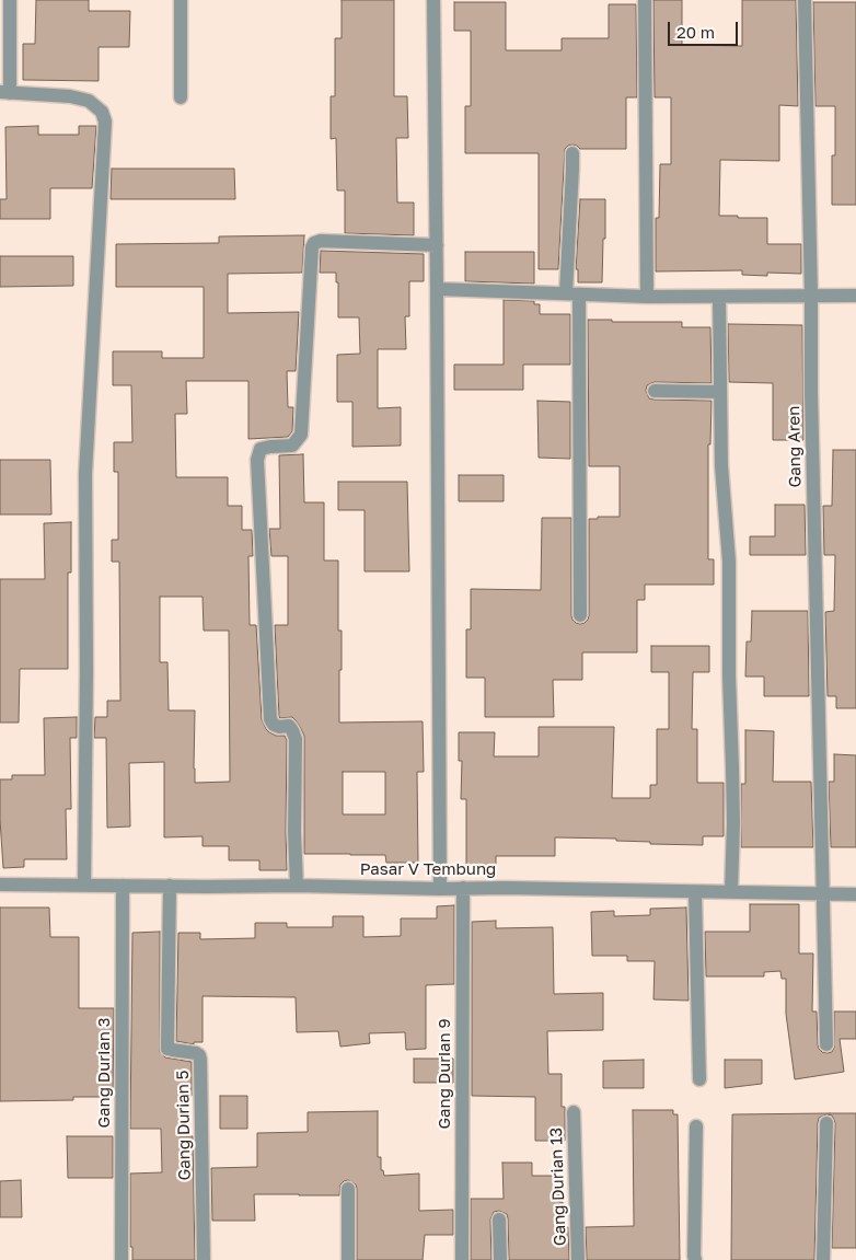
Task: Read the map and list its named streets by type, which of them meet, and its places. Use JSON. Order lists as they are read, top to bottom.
{
  "streets": {
    "street": [
      "Gang Aren",
      "Pasar V Tembung",
      "Gang Durian 3",
      "Gang Durian 9",
      "Gang Durian 5",
      "Gang Durian 13"
    ]
  },
  "crossings": [
    ["Gang Aren", "Pasar V Tembung"],
    ["Pasar V Tembung", "Gang Durian 3"],
    ["Pasar V Tembung", "Gang Durian 9"],
    ["Pasar V Tembung", "Gang Durian 5"]
  ],
  "scale_bar": "20 m"
}
